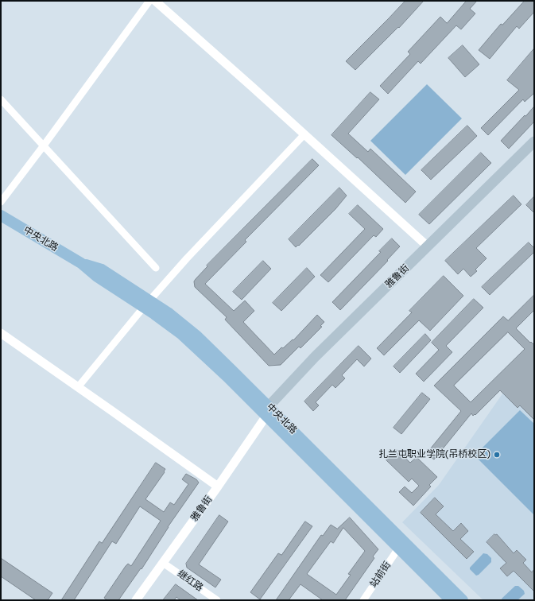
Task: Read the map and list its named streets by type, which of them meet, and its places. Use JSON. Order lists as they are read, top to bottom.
{
  "streets": {
    "main road": ["中央北路", "雅鲁街"],
    "street": ["站前街", "继红路"]
  },
  "crossings": [
    ["中央北路", "雅鲁街"],
    ["中央北路", "站前街"],
    ["雅鲁街", "继红路"]
  ],
  "places": ["扎兰屯职业学院(吊桥校区)"]
}
